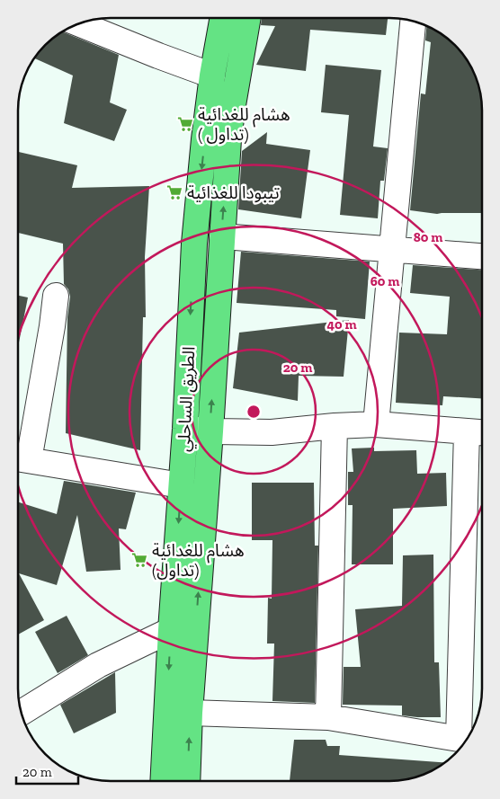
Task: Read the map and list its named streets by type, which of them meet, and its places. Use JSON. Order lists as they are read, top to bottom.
{
  "streets": {
    "highway": ["الطريق الساحلي"]
  },
  "places": {
    "supermarket": ["هشام للغدائية ( تداول)", "تيبودا للغذائية", "هشام للغدائية (تداول)"]
  },
  "scale_bar": "20 m",
  "rings": [
    "80 m",
    "60 m",
    "40 m",
    "20 m"
  ]
}
